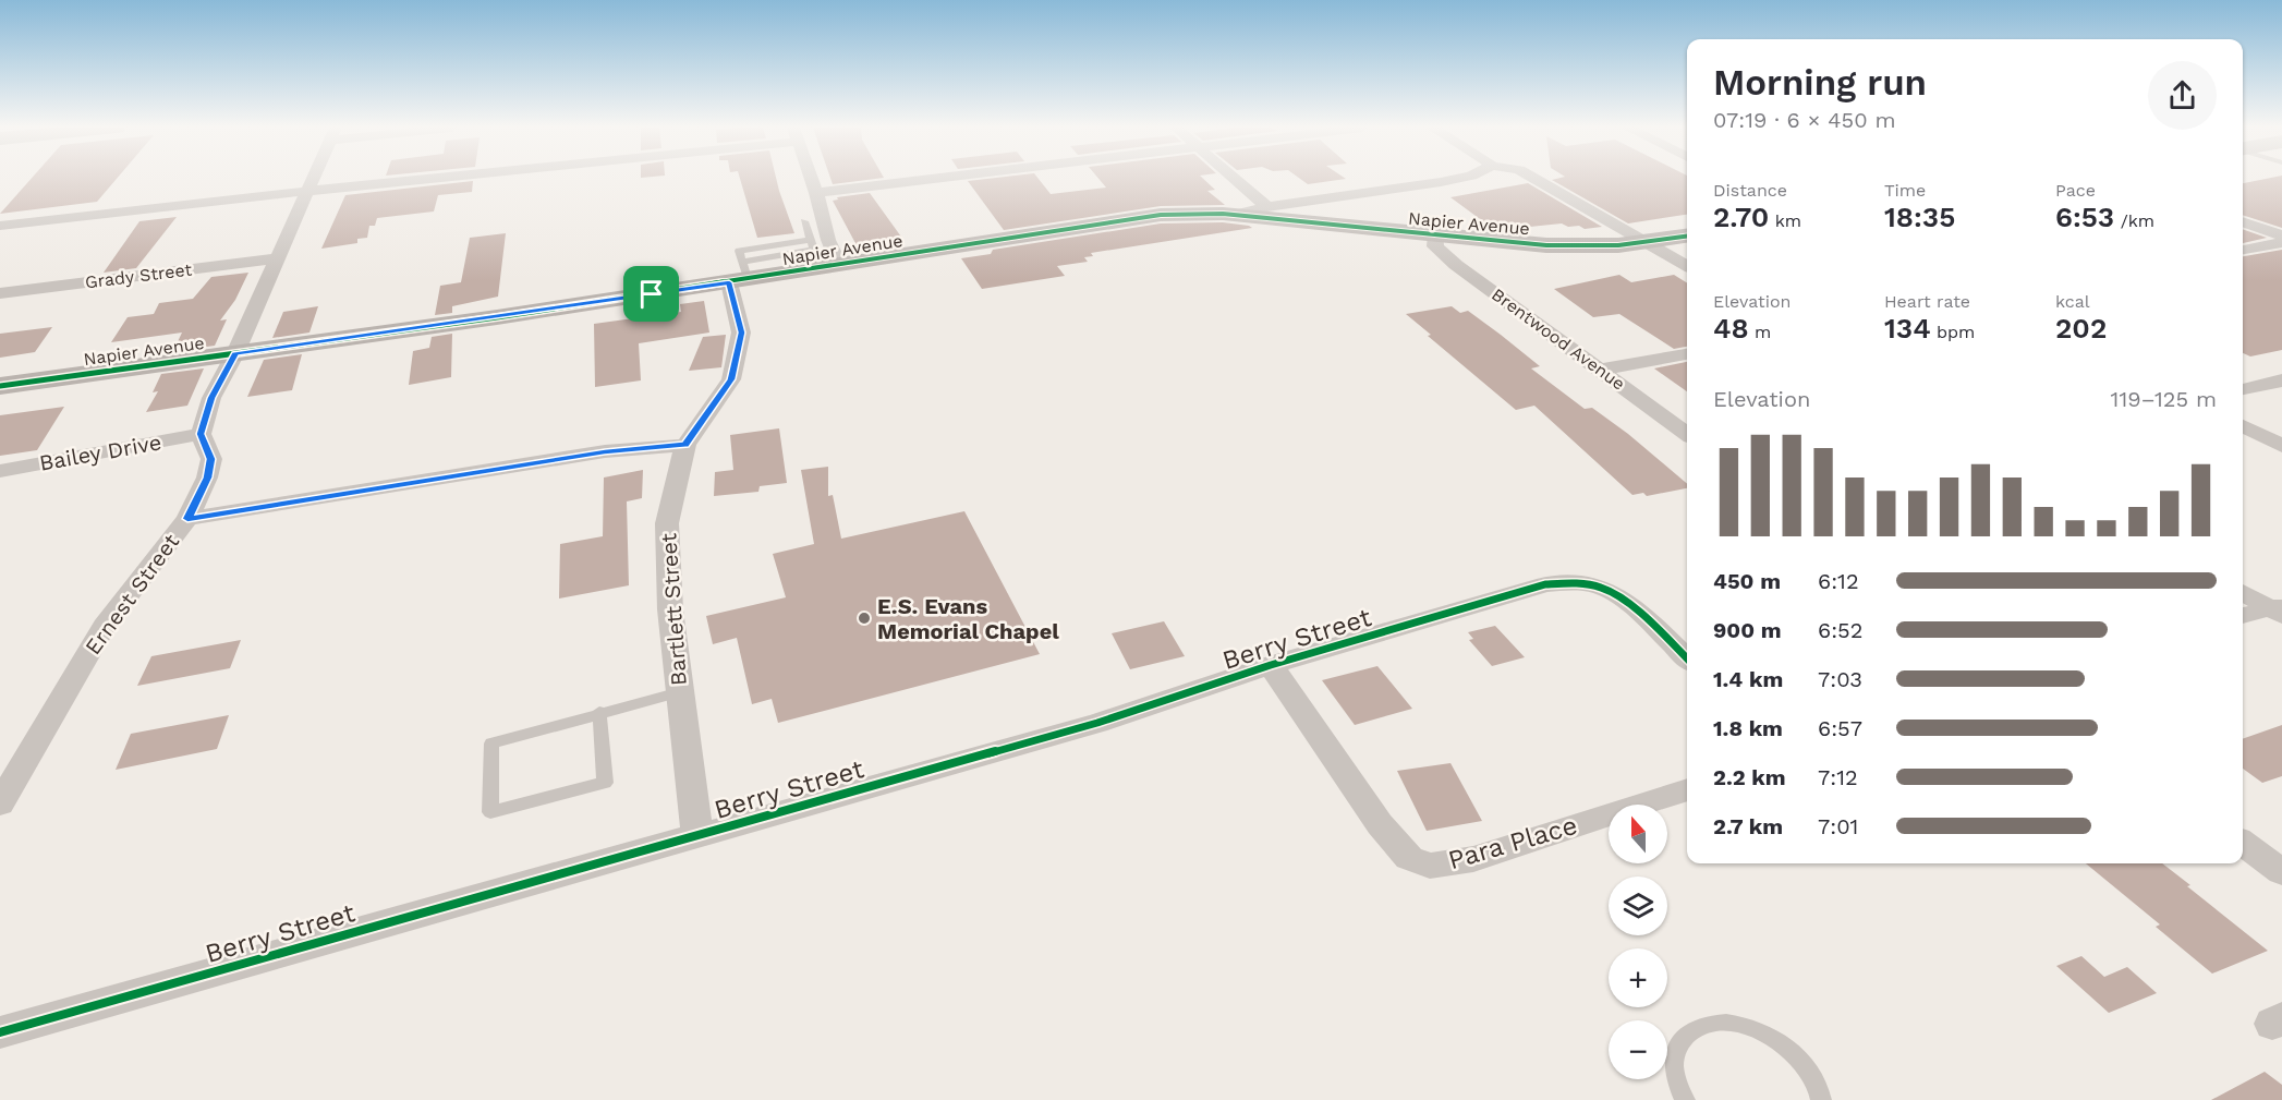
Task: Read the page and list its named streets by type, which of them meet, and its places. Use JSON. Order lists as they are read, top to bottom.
{
  "streets": {
    "street": [
      "Napier Avenue",
      "Grady Street",
      "Brentwood Avenue",
      "Bailey Drive",
      "Ernest Street",
      "Bartlett Street",
      "Berry Street",
      "Para Place"
    ]
  },
  "crossings": [
    ["Napier Avenue", "Brentwood Avenue"],
    ["Napier Avenue", "Bartlett Street"],
    ["Bailey Drive", "Ernest Street"],
    ["Bartlett Street", "Berry Street"],
    ["Berry Street", "Para Place"]
  ],
  "places": ["E.S. Evans Memorial Chapel"],
  "north": "top",
  "page": {
    "heading": ["Morning run", "07:19 · 6 × 450 m"],
    "stats": [
      ["Distance", "2.70 km"],
      ["Time", "18:35"],
      ["Pace", "6:53 /km"],
      ["Elevation", "48 m"],
      ["Heart rate", "134 bpm"],
      ["kcal", "202"]
    ],
    "chart": ["Elevation", "119–125 m"],
    "list": [
      {
        "name": "450 m",
        "note": "6:12"
      },
      {
        "name": "900 m",
        "note": "6:52"
      },
      {
        "name": "1.4 km",
        "note": "7:03"
      },
      {
        "name": "1.8 km",
        "note": "6:57"
      },
      {
        "name": "2.2 km",
        "note": "7:12"
      },
      {
        "name": "2.7 km",
        "note": "7:01"
      }
    ],
    "map_buttons": ["+", "−"]
  }
}
